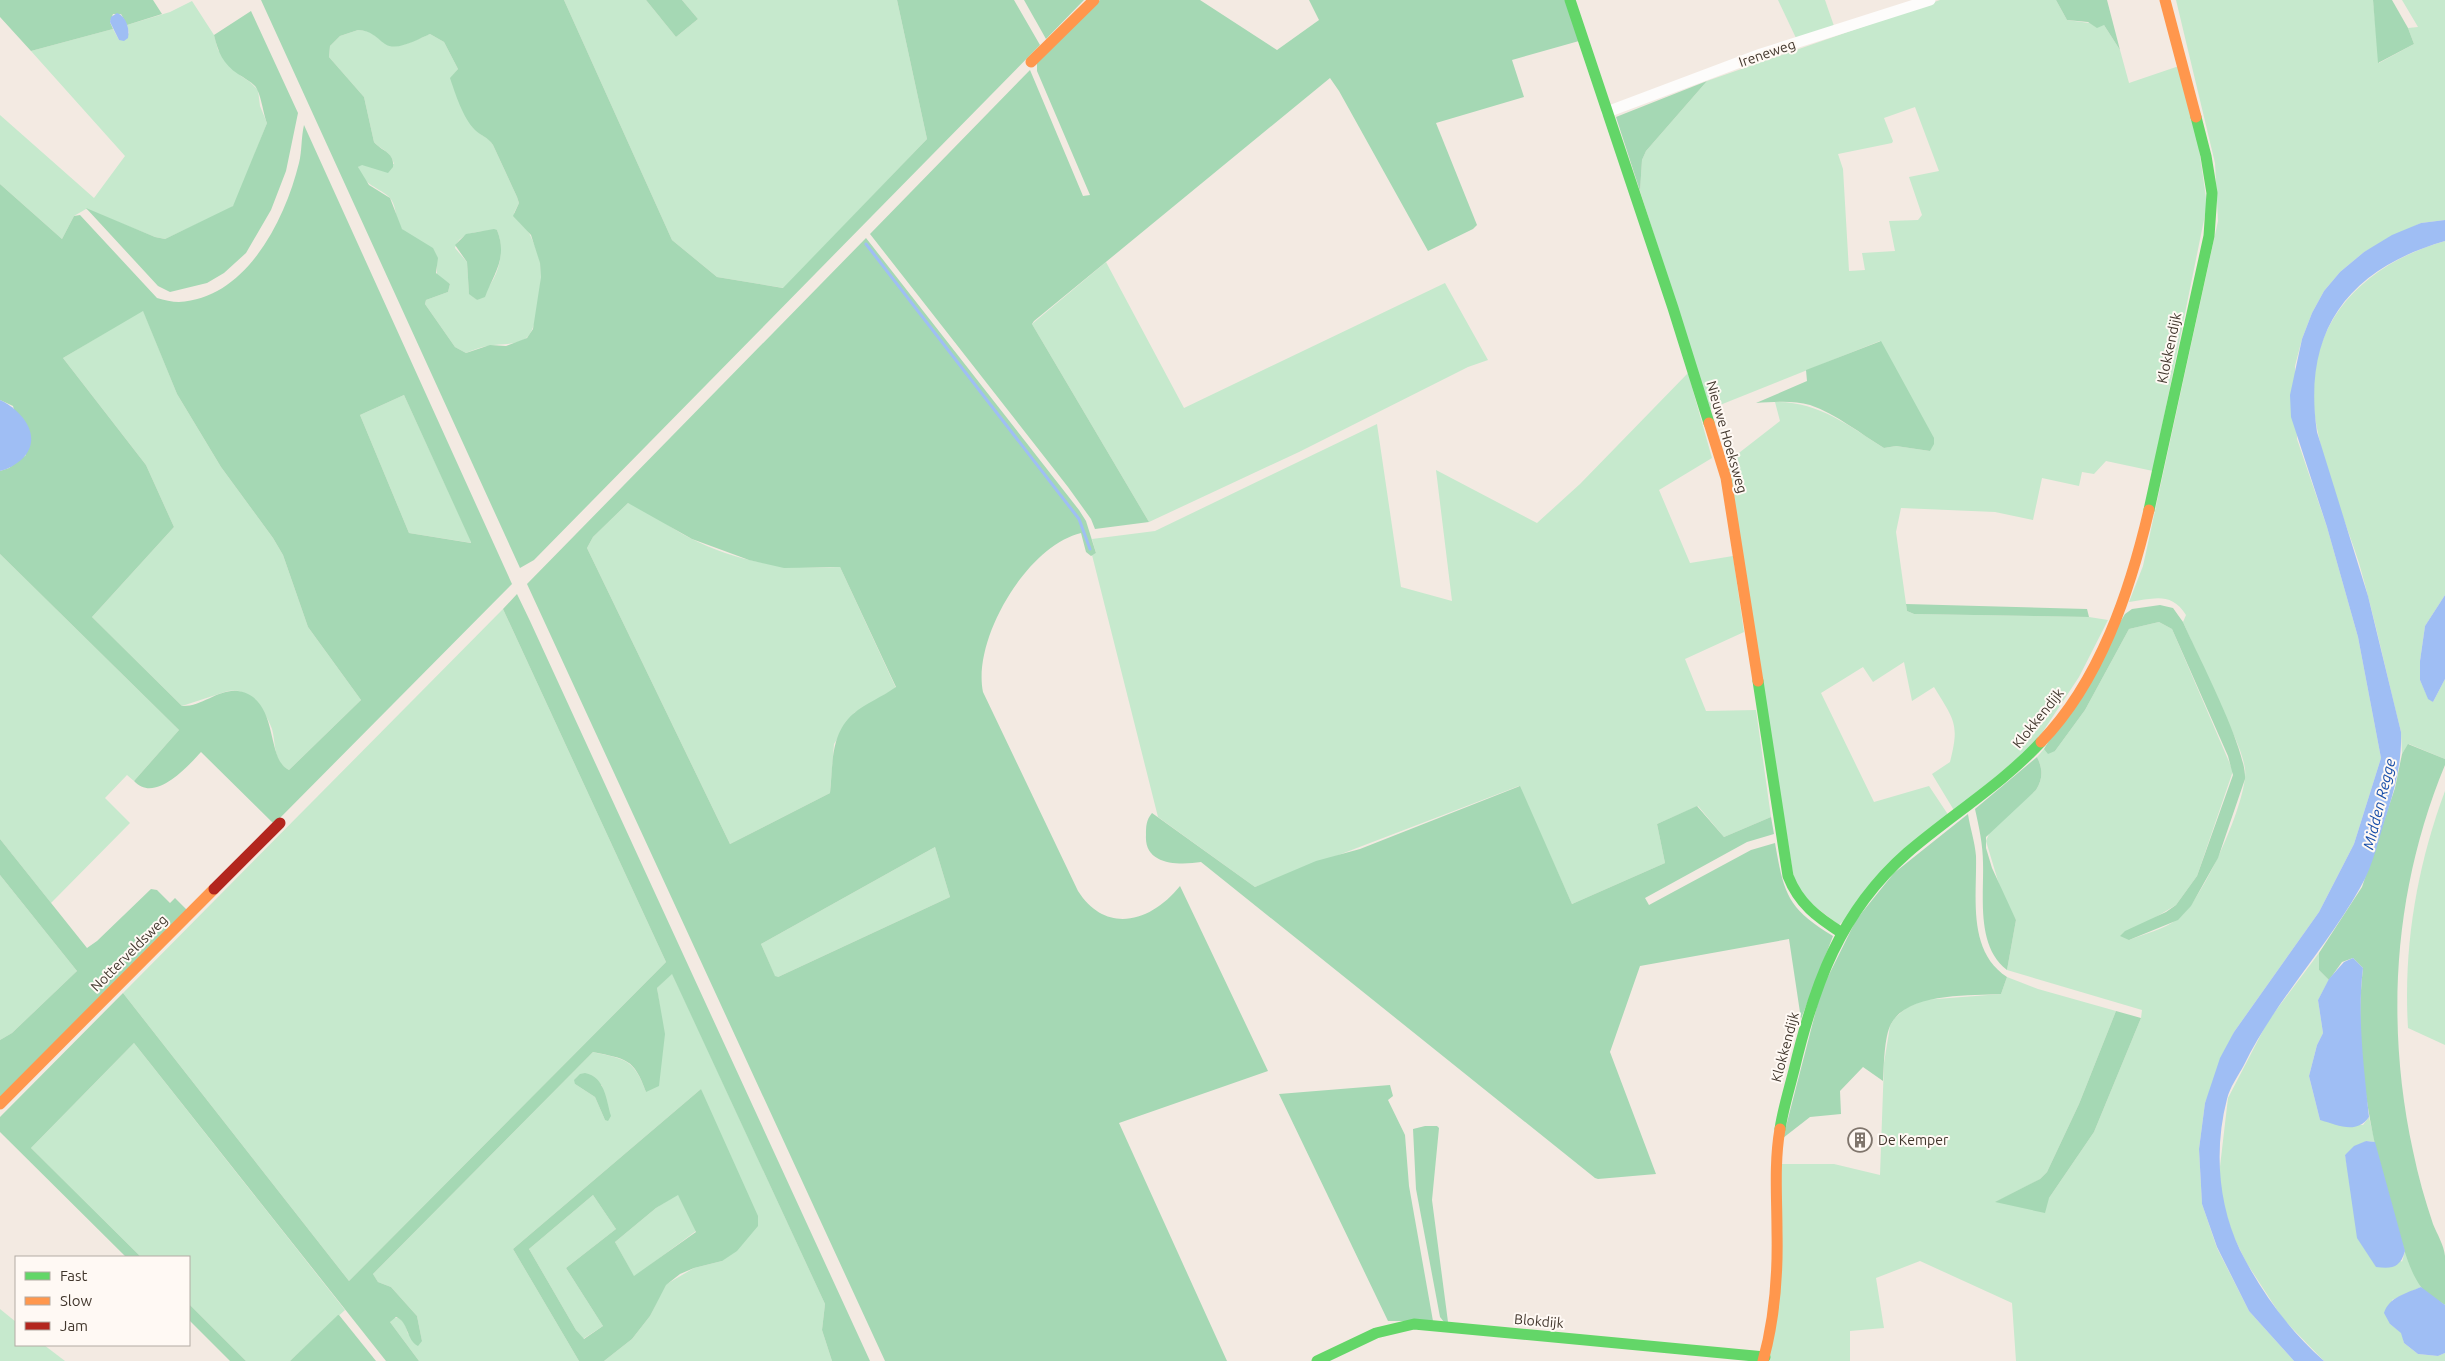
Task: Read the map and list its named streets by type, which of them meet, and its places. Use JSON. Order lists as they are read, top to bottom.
{
  "streets": {
    "street": [
      "Ireneweg",
      "Klokkendijk",
      "Nieuwe Hoeksweg",
      "Notterveldsweg",
      "Blokdijk"
    ]
  },
  "crossings": [
    ["Ireneweg", "Nieuwe Hoeksweg"],
    ["Klokkendijk", "Nieuwe Hoeksweg"],
    ["Klokkendijk", "Blokdijk"]
  ],
  "water": ["Midden Regge"],
  "places": {
    "building": ["De Kemper"]
  },
  "legend": ["Fast", "Slow", "Jam"]
}
